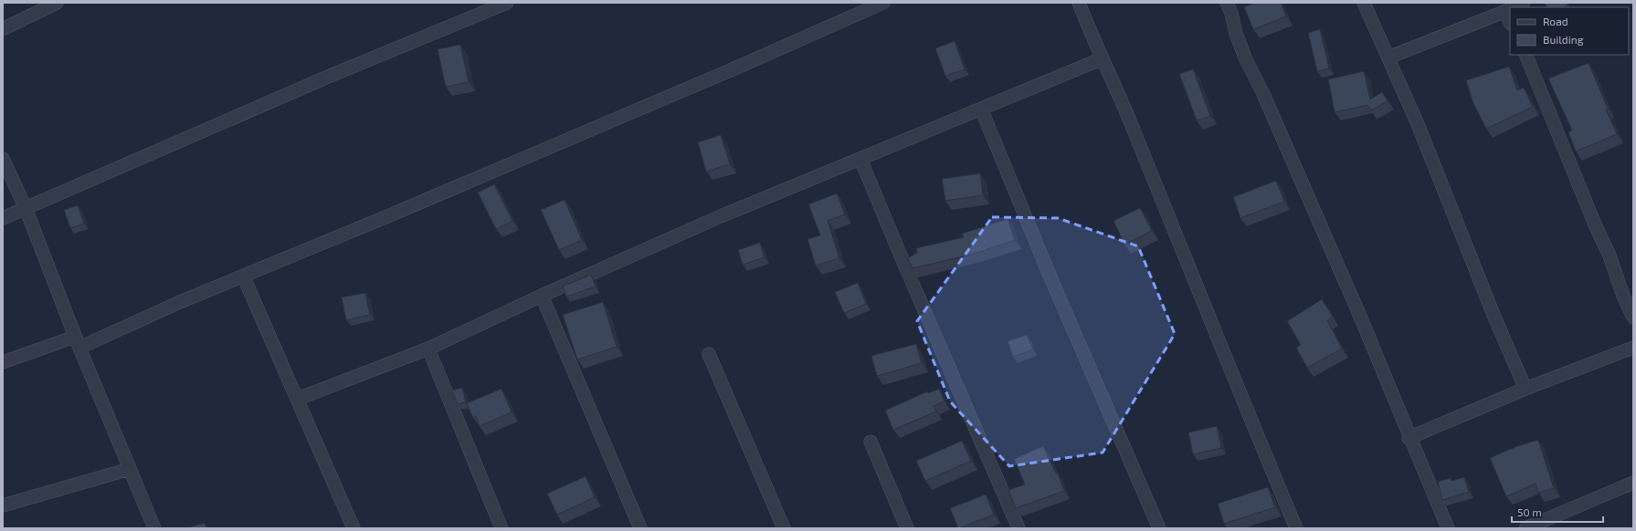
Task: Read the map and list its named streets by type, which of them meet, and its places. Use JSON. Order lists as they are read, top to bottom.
{
  "legend": ["Road", "Building"],
  "scale_bar": "50 m"
}
